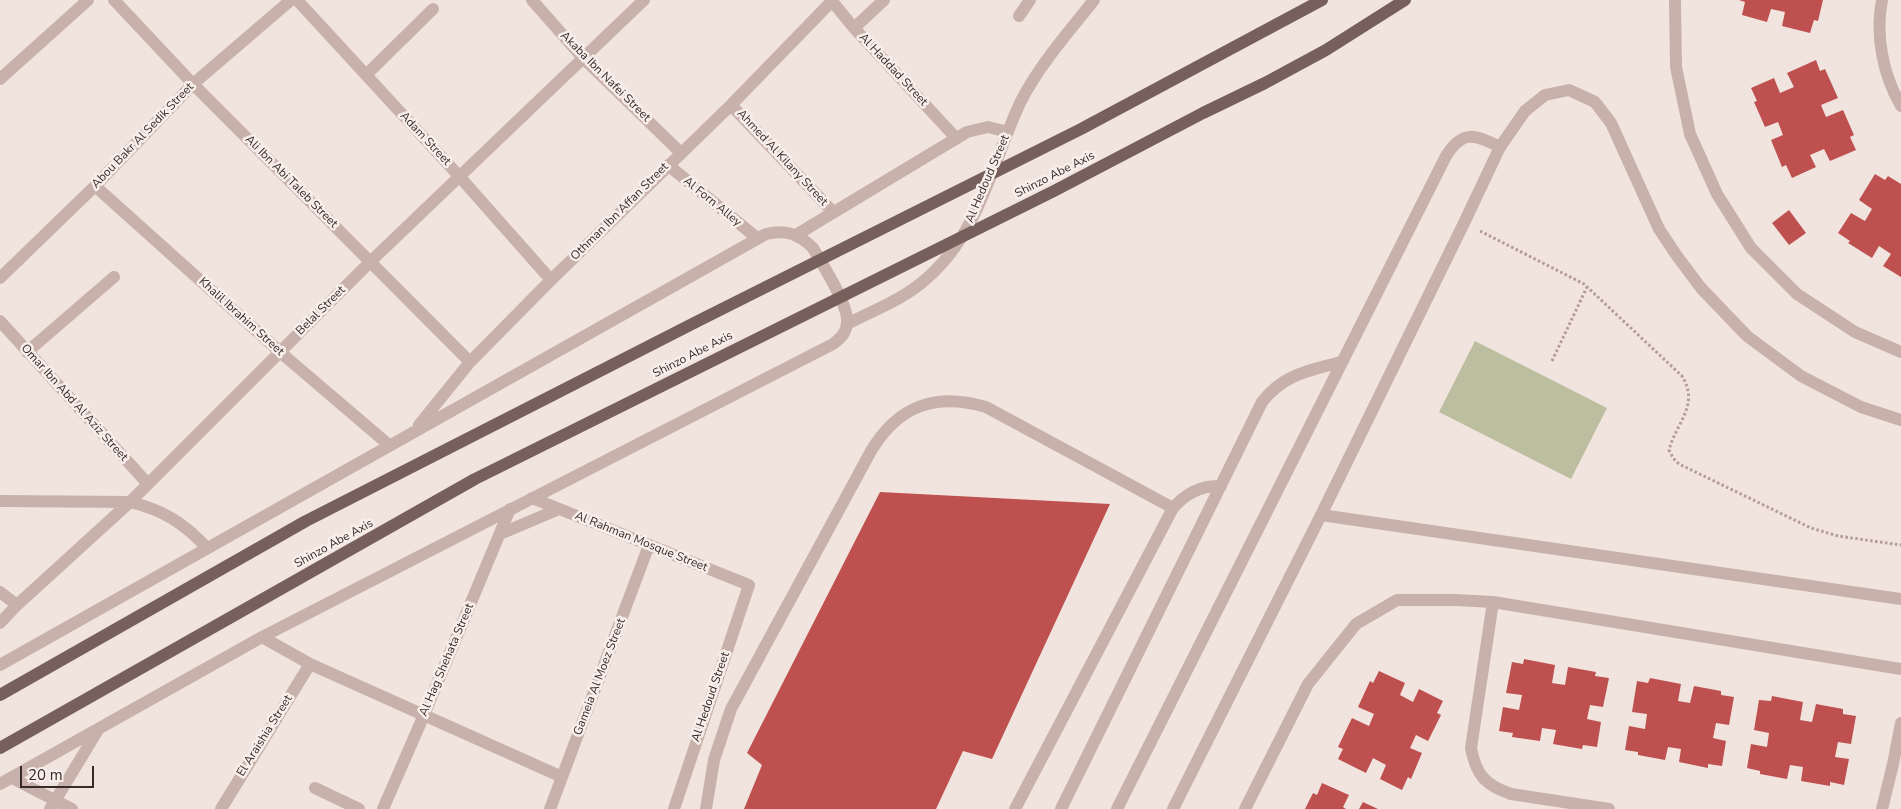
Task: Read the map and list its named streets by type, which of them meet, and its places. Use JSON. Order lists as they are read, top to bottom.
{
  "streets": {
    "main road": ["Shinzo Abe Axis"],
    "street": [
      "Al Haddad Street",
      "Akaba Ibn Nafei Street",
      "Abou Bakr Al Sedik Street",
      "Adam Street",
      "Ahmed Al Kilany Street",
      "Al Hedoud Street",
      "Ali Ibn Abi Taleb Street",
      "Al Forn Alley",
      "Othman Ibn Affan Street",
      "Belal Street",
      "Khalil Ibrahim Street",
      "Omar Ibn Abd Al Aziz Street",
      "Al Rahman Mosque Street",
      "Al Hag Shehata Street",
      "Gameia Al Moez Street",
      "El Araishia Street"
    ]
  },
  "crossings": [
    ["Al Haddad Street", "Othman Ibn Affan Street"],
    ["Akaba Ibn Nafei Street", "Othman Ibn Affan Street"],
    ["Akaba Ibn Nafei Street", "Belal Street"],
    ["Abou Bakr Al Sedik Street", "Ali Ibn Abi Taleb Street"],
    ["Abou Bakr Al Sedik Street", "Khalil Ibrahim Street"],
    ["Adam Street", "Othman Ibn Affan Street"],
    ["Adam Street", "Belal Street"],
    ["Ahmed Al Kilany Street", "Othman Ibn Affan Street"],
    ["Al Hedoud Street", "Al Rahman Mosque Street"],
    ["Ali Ibn Abi Taleb Street", "Othman Ibn Affan Street"],
    ["Ali Ibn Abi Taleb Street", "Belal Street"],
    ["Al Forn Alley", "Othman Ibn Affan Street"],
    ["Belal Street", "Khalil Ibrahim Street"],
    ["Belal Street", "Omar Ibn Abd Al Aziz Street"],
    ["Al Rahman Mosque Street", "Gameia Al Moez Street"]
  ],
  "scale_bar": "20 m"
}
